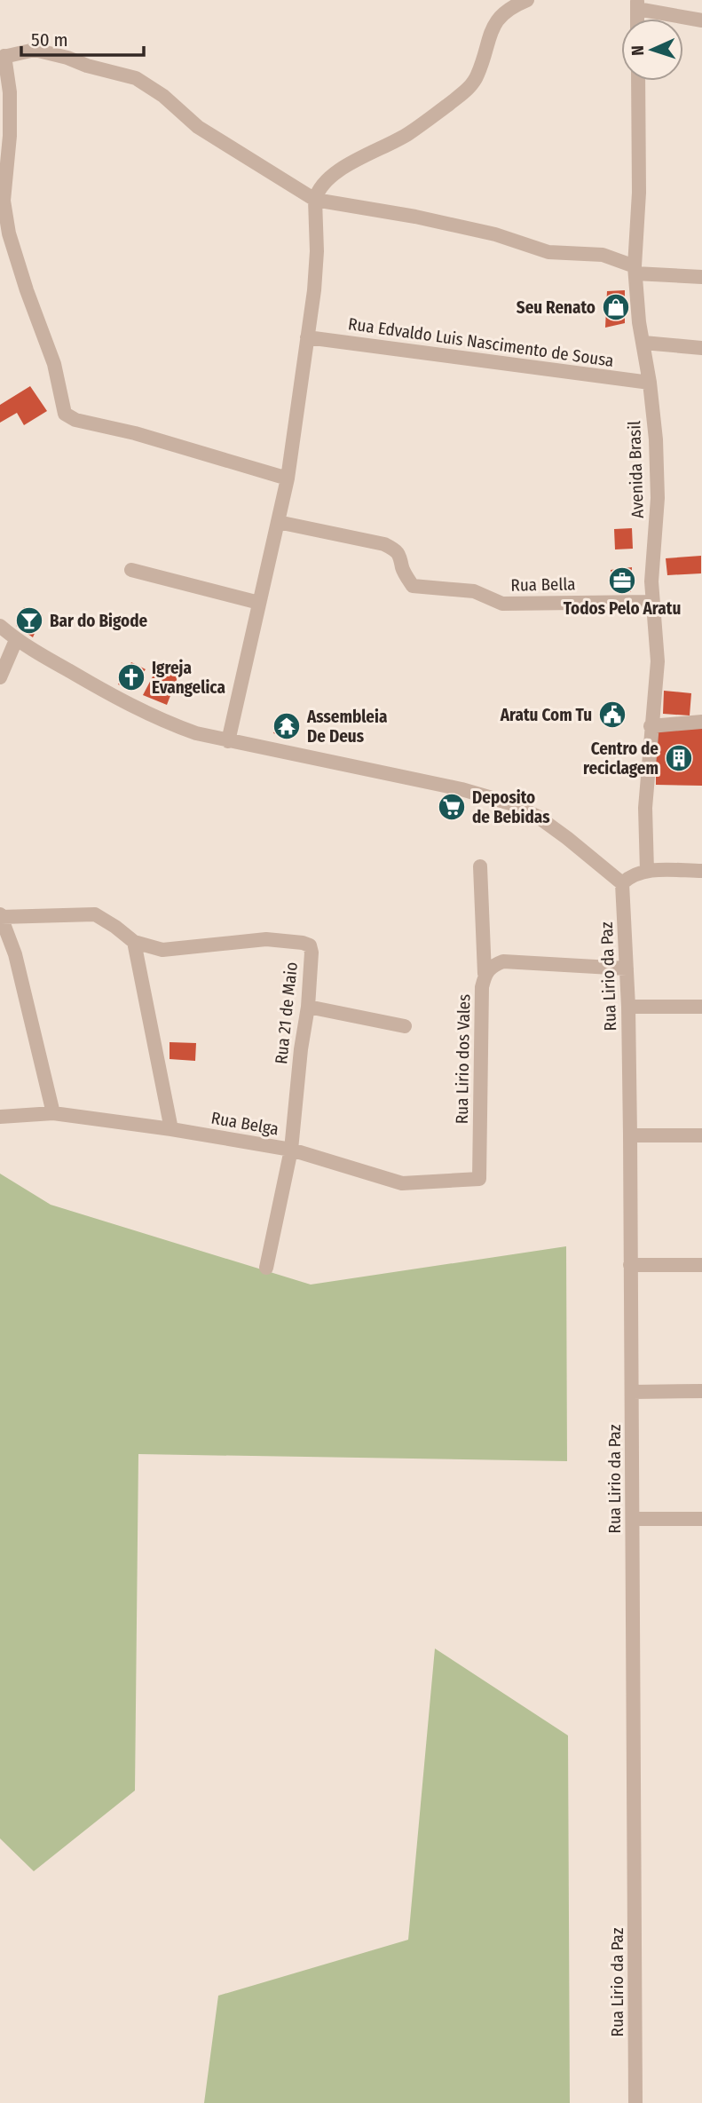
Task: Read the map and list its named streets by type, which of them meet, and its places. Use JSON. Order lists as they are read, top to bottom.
{
  "streets": {
    "street": [
      "Rua Edvaldo Luis Nascimento de Sousa",
      "Avenida Brasil",
      "Rua Bella",
      "Rua Lirio da Paz",
      "Rua 21 de Maio",
      "Rua Lirio dos Vales",
      "Rua Belga"
    ]
  },
  "crossings": [
    ["Rua Edvaldo Luis Nascimento de Sousa", "Avenida Brasil"],
    ["Avenida Brasil", "Rua Bella"],
    ["Rua Lirio da Paz", "Rua Lirio dos Vales"],
    ["Rua 21 de Maio", "Rua Belga"],
    ["Rua Lirio dos Vales", "Rua Belga"]
  ],
  "places": {
    "shop": ["Seu Renato"],
    "office": ["Todos Pelo Aratu"],
    "bar": ["Bar do Bigode"],
    "church": ["Igreja Evangelica"],
    "public building": ["Aratu Com Tu"],
    "temple": ["Assembleia De Deus"],
    "building": ["Centro de reciclagem"],
    "supermarket": ["Deposito de Bebidas"]
  },
  "scale_bar": "50 m",
  "north": "left"
}
